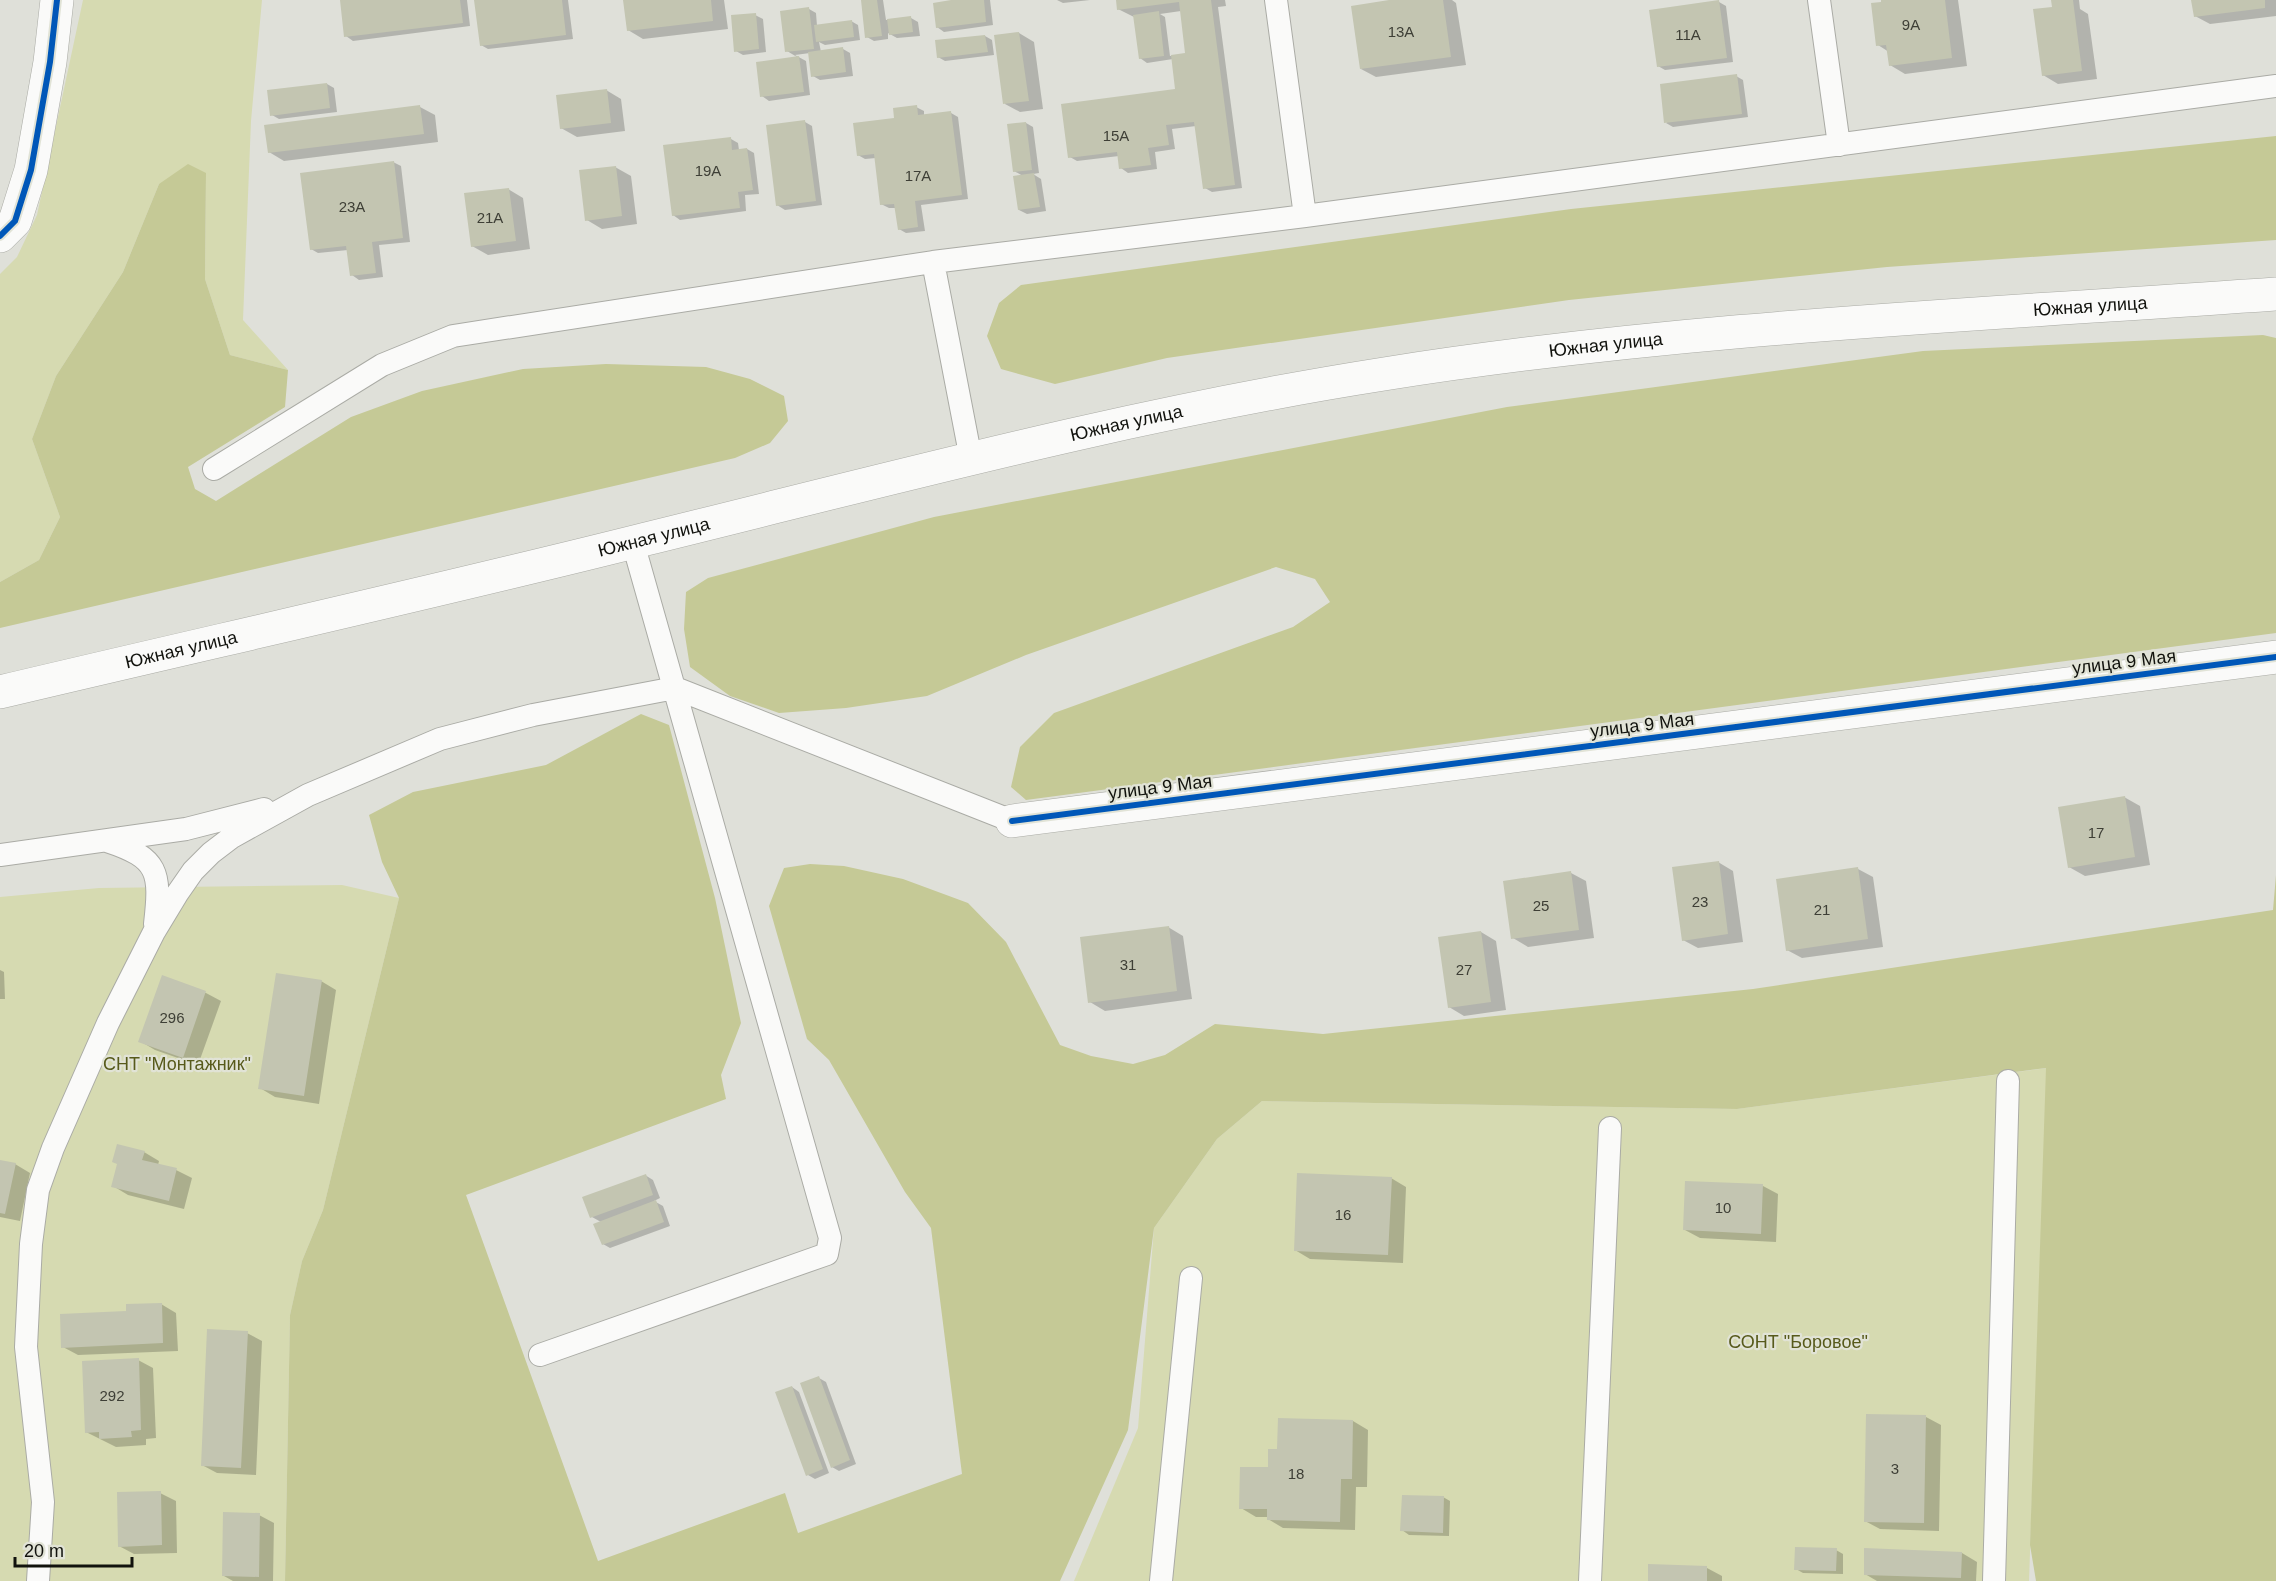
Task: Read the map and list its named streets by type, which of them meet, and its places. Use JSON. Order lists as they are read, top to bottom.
{
  "streets": {
    "main road": ["Южная улица", "улица 9 Мая"]
  },
  "parks": ["СНТ \"Монтажник\"", "СОНТ \"Боровое\""],
  "house_numbers": [
    "9А",
    "13А",
    "11А",
    "15А",
    "19А",
    "17А",
    "23А",
    "21А",
    "17",
    "23",
    "25",
    "21",
    "31",
    "27",
    "296",
    "10",
    "16",
    "292",
    "3",
    "18"
  ],
  "scale_bar": "20 m"
}
